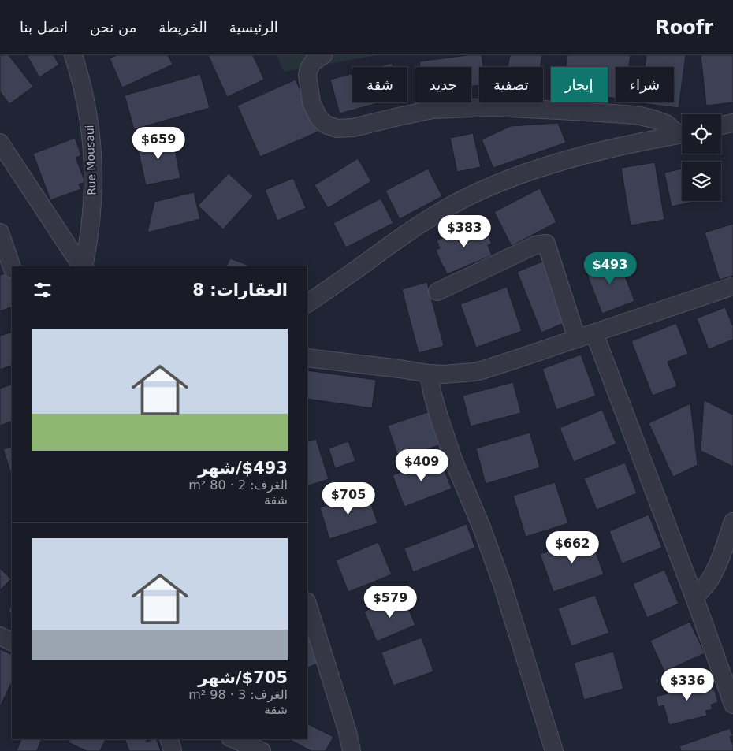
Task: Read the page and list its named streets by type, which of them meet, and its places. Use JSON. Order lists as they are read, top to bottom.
{
  "streets": {
    "street": ["Rue Mousaui"]
  },
  "page": {
    "header": "Roofr",
    "nav": [
      "الرئيسية",
      "الخريطة",
      "من نحن",
      "اتصل بنا"
    ],
    "chip": [
      "شراء",
      "إيجار",
      "تصفية",
      "جديد",
      "شقة"
    ],
    "price": [
      "$659",
      "$383",
      "$493",
      "$409",
      "$705",
      "$662",
      "$579",
      "$336"
    ],
    "heading": "العقارات: 8",
    "list": [
      {
        "name": "$493/شهر",
        "note": "الغرف: 2 · 80 m² · شقة"
      },
      {
        "name": "$705/شهر",
        "note": "الغرف: 3 · 98 m² · شقة"
      }
    ]
  }
}
